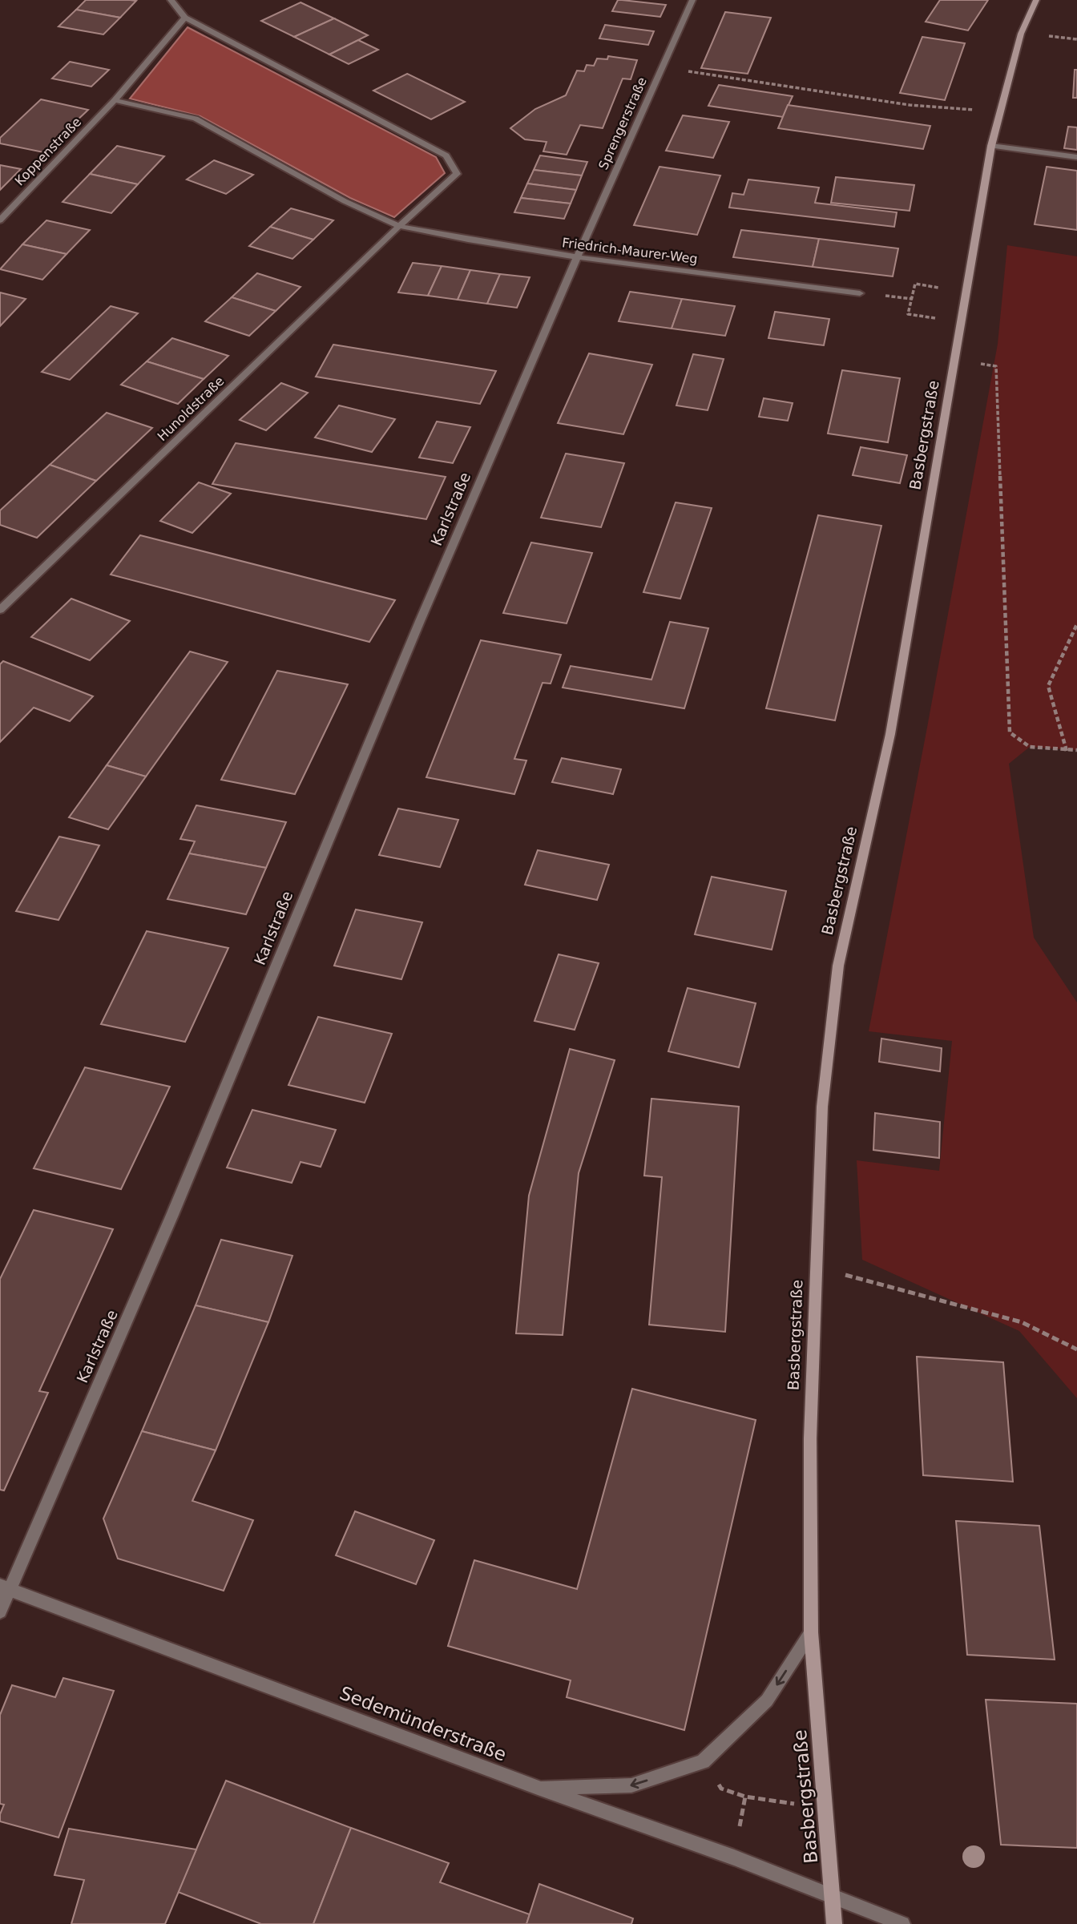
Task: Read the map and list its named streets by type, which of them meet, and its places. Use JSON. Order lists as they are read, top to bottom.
{
  "streets": {
    "main road": ["Basbergstraße"],
    "street": [
      "Sprengerstraße",
      "Koppenstraße",
      "Friedrich-Maurer-Weg",
      "Hunoldstraße",
      "Karlstraße",
      "Sedemünderstraße"
    ]
  },
  "crossings": [
    ["Sprengerstraße", "Friedrich-Maurer-Weg"],
    ["Sprengerstraße", "Karlstraße"],
    ["Koppenstraße", "Friedrich-Maurer-Weg"],
    ["Friedrich-Maurer-Weg", "Hunoldstraße"],
    ["Friedrich-Maurer-Weg", "Karlstraße"],
    ["Basbergstraße", "Sedemünderstraße"],
    ["Karlstraße", "Sedemünderstraße"]
  ]
}
